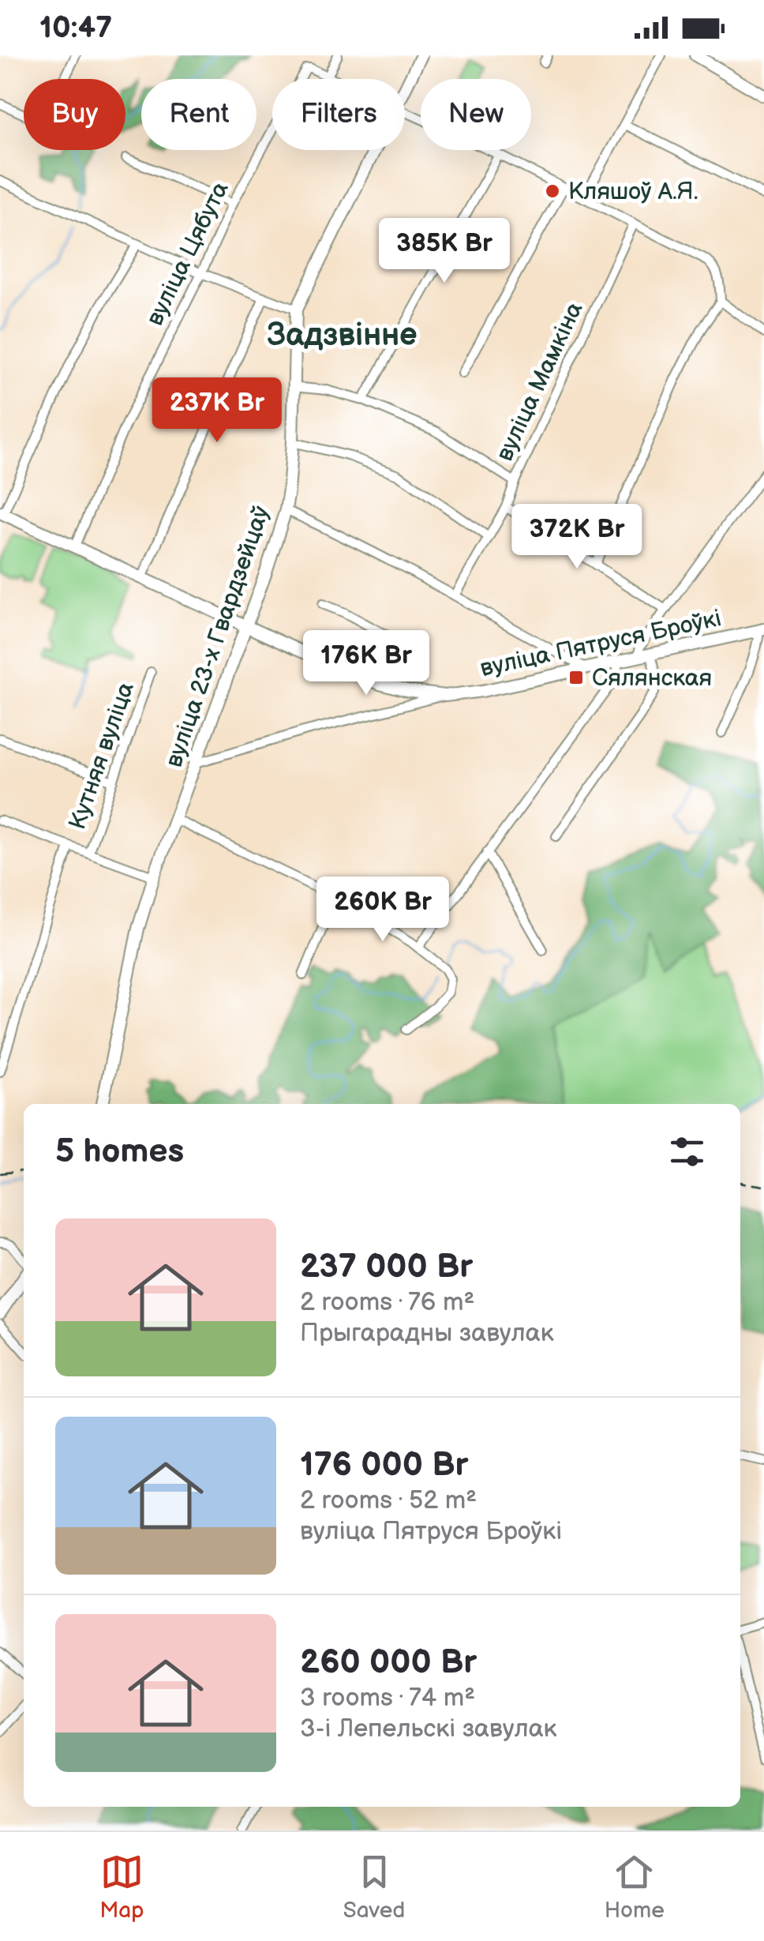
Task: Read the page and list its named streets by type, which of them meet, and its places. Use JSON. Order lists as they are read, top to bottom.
{
  "streets": {
    "street": [
      "вуліца Цябута",
      "вуліца Мамкіна",
      "вуліца 23-х Гвардзейцаў",
      "вуліца Пятруся Броўкі",
      "Кутняя вуліца"
    ]
  },
  "crossings": [
    ["вуліца Цябута", "вуліца Пятруся Броўкі"],
    ["вуліца 23-х Гвардзейцаў", "вуліца Пятруся Броўкі"]
  ],
  "districts": ["Задзвінне"],
  "places": {
    "other": ["Кляшоў А.Я."],
    "transit": ["Сялянская"]
  },
  "page": {
    "status": "10:47",
    "chip": [
      "Buy",
      "Rent",
      "Filters",
      "New"
    ],
    "price": [
      "385K Br",
      "237K Br",
      "372K Br",
      "176K Br",
      "260K Br"
    ],
    "heading": "5 homes",
    "list": [
      {
        "name": "237 000 Br",
        "note": "2 rooms · 76 m² · Прыгарадны завулак"
      },
      {
        "name": "176 000 Br",
        "note": "2 rooms · 52 m² · вуліца Пятруся Броўкі"
      },
      {
        "name": "260 000 Br",
        "note": "3 rooms · 74 m² · 3-і Лепельскі завулак"
      }
    ],
    "tabs": ["Map", "Saved", "Home"]
  }
}
